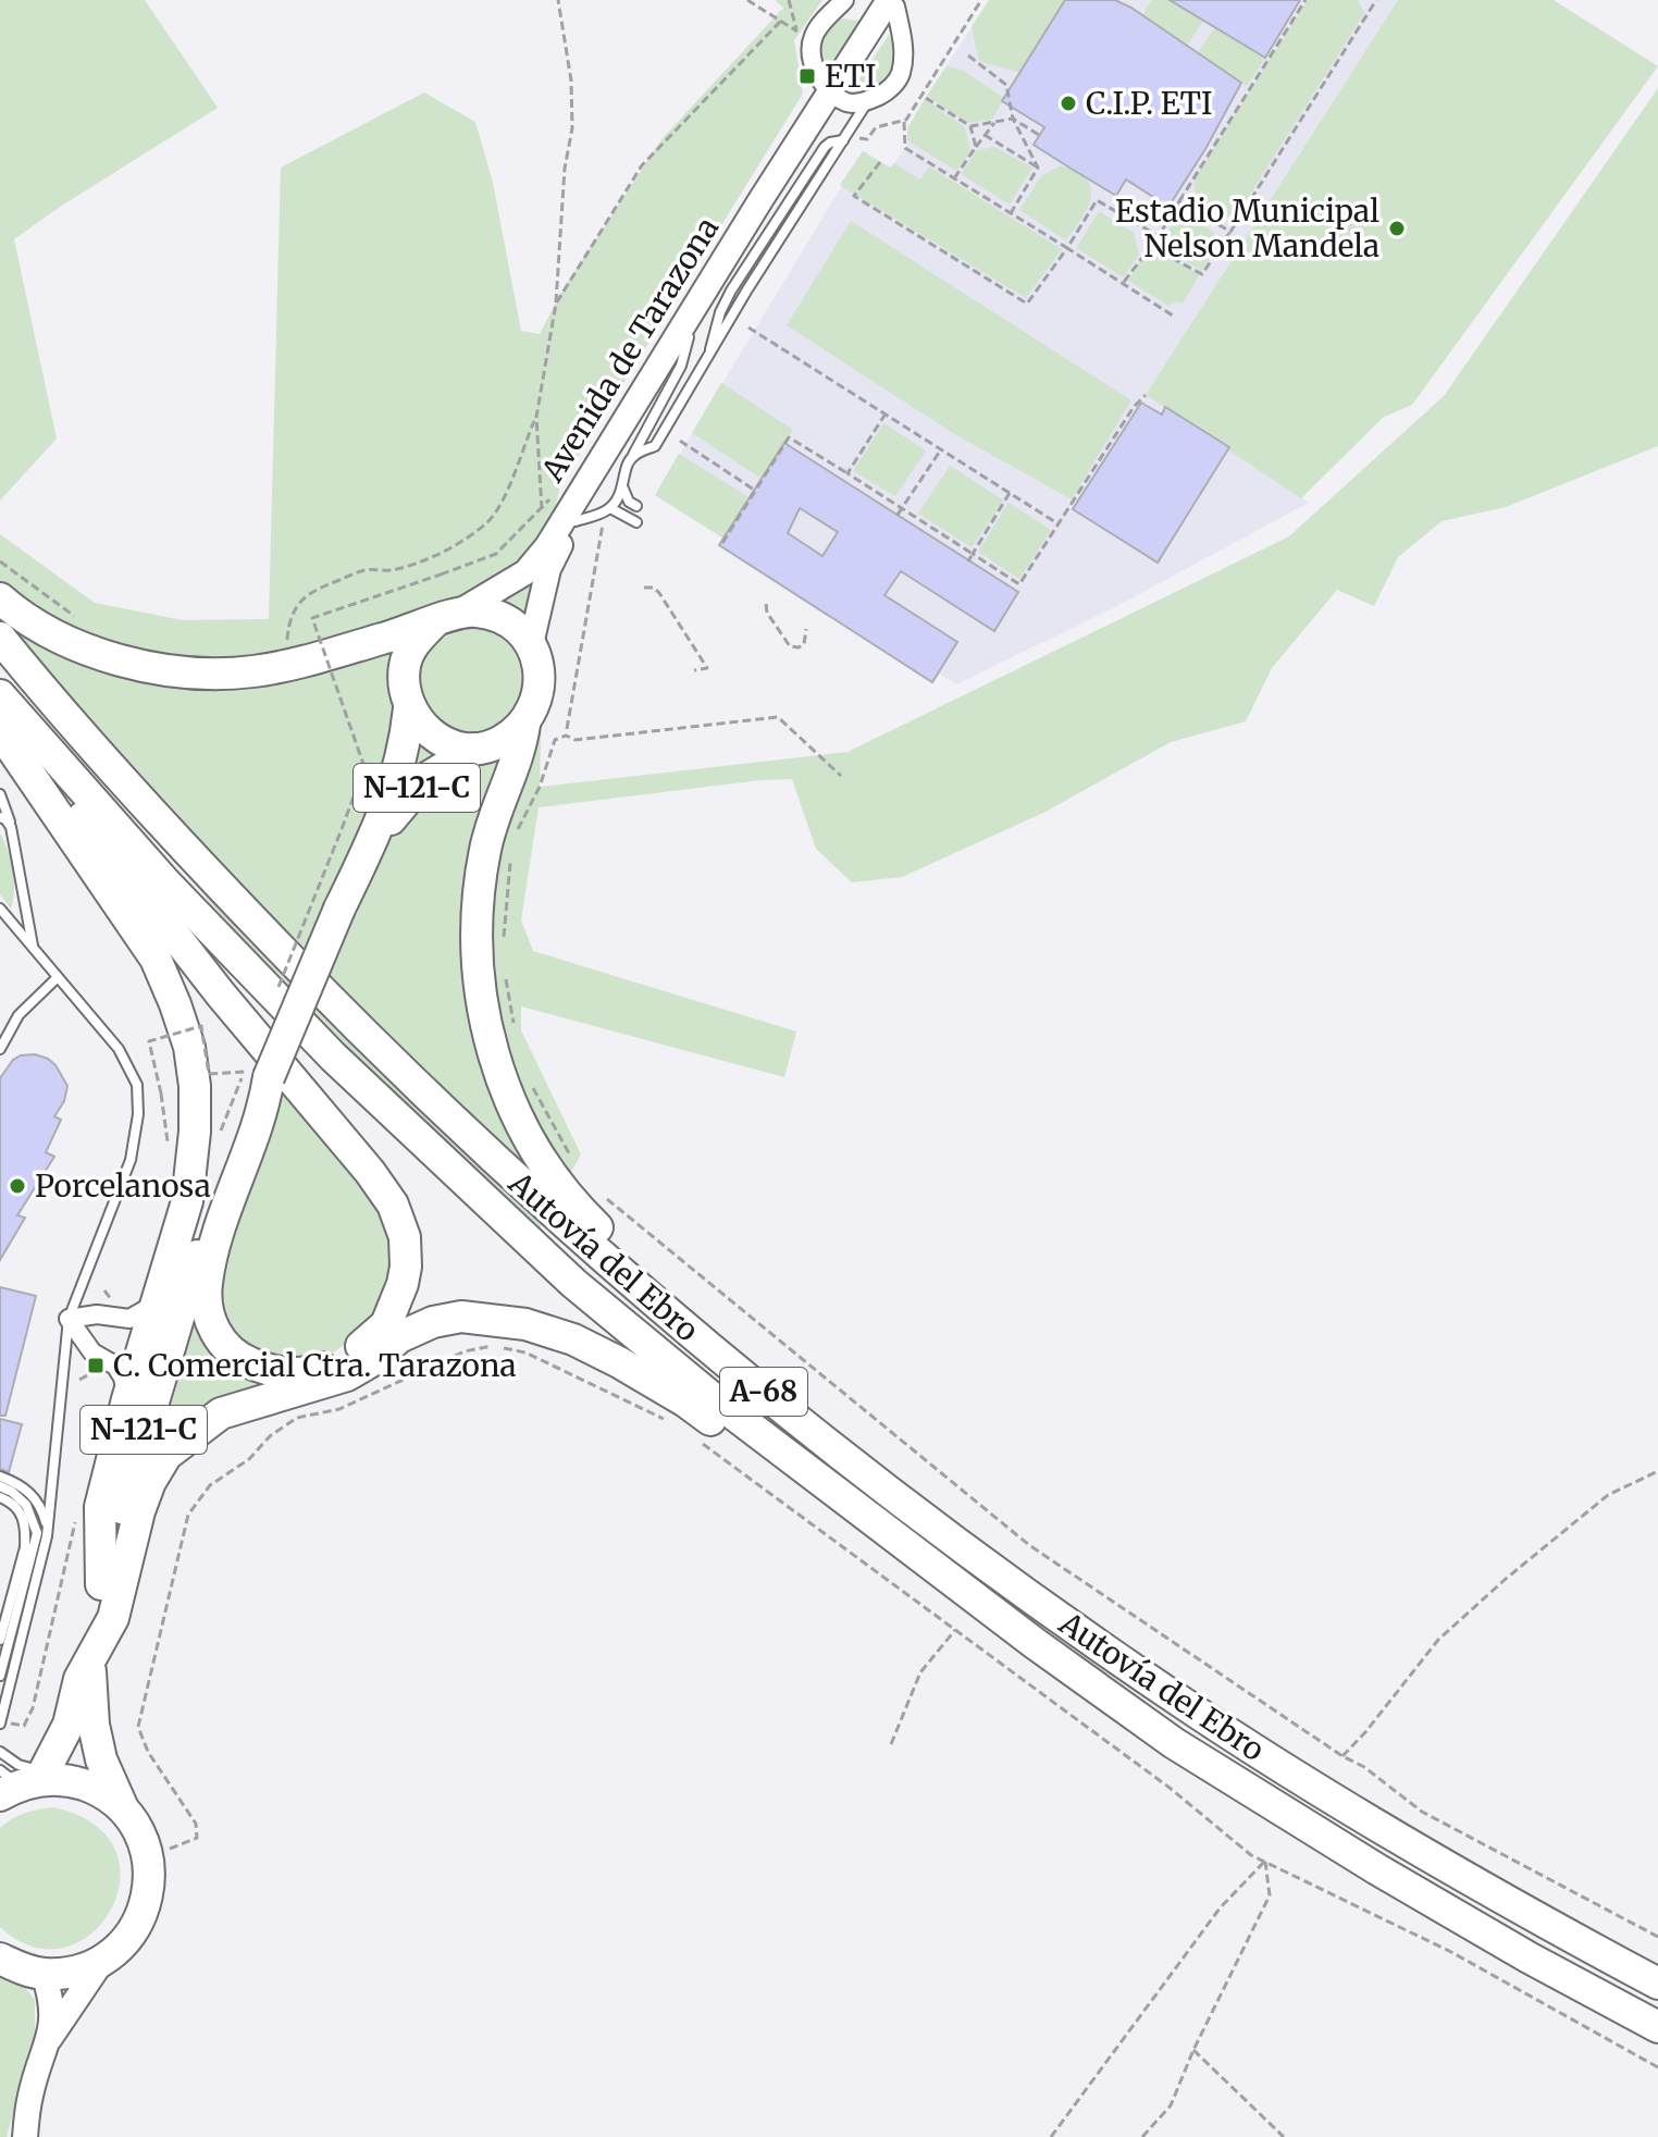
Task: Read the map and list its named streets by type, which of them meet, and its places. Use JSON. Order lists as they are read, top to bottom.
{
  "streets": {
    "highway": ["N-121-C", "Autovía del Ebro", "A-68"],
    "main road": ["Avenida de Tarazona"]
  },
  "crossings": [
    ["Avenida de Tarazona", "N-121-C"]
  ],
  "places": {
    "transit": ["ETI", "C. Comercial Ctra. Tarazona"],
    "other": ["C.I.P. ETI", "Estadio Municipal Nelson Mandela", "Porcelanosa"]
  }
}
